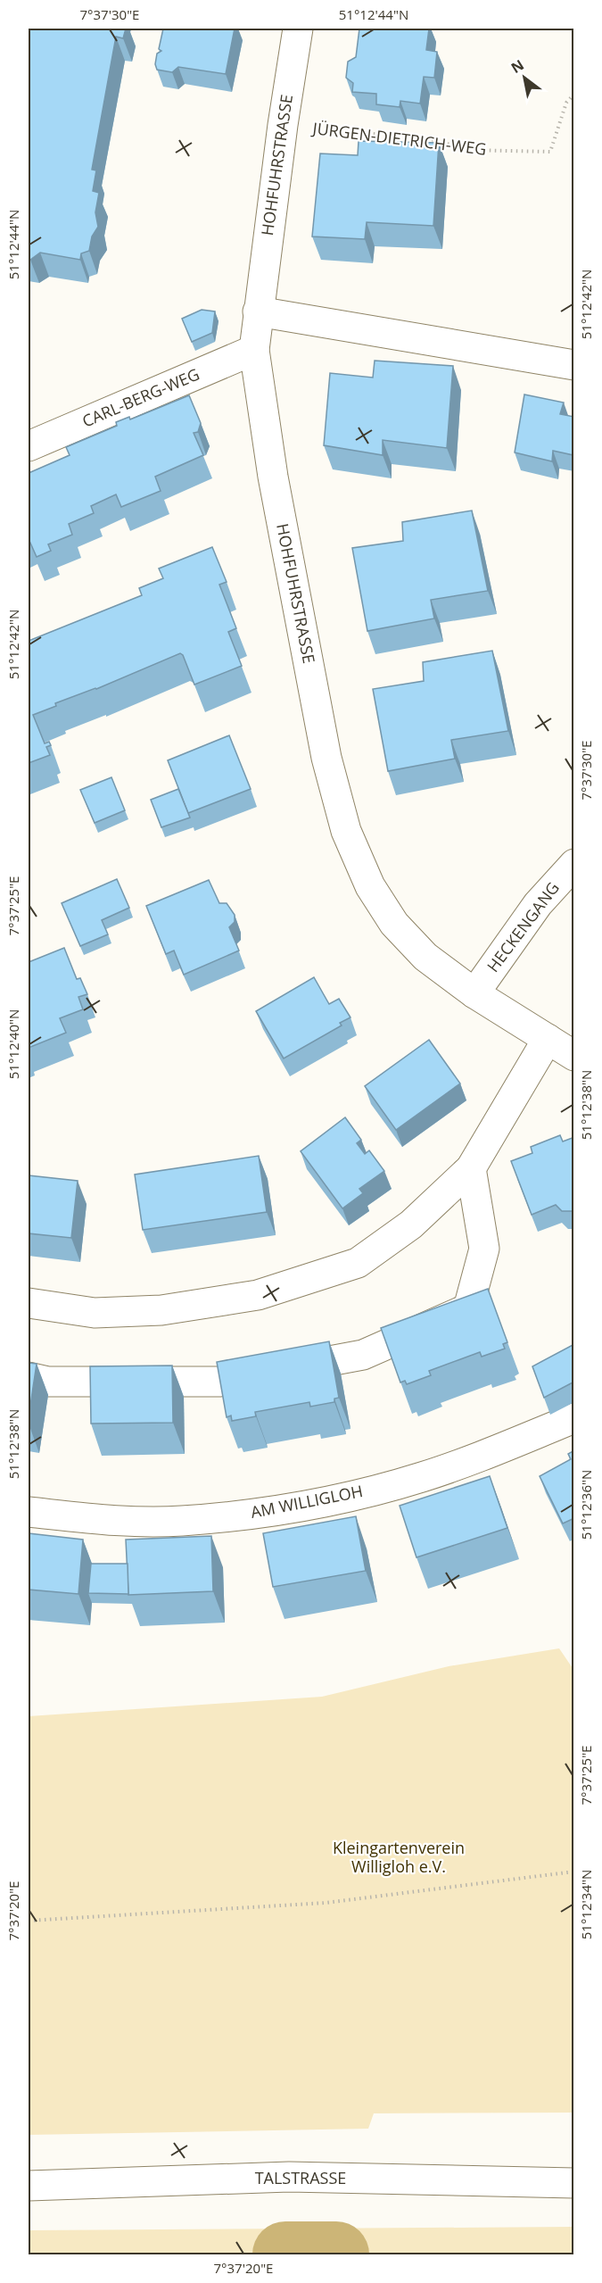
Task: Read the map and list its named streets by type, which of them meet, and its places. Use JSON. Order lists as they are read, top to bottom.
{
  "streets": {
    "street": [
      "HOHFUHRSTRASSE",
      "CARL-BERG-WEG",
      "HECKENGANG",
      "AM WILLIGLOH",
      "TALSTRASSE"
    ],
    "path": ["JÜRGEN-DIETRICH-WEG"]
  },
  "crossings": [
    ["JÜRGEN-DIETRICH-WEG", "HOHFUHRSTRASSE"],
    ["HOHFUHRSTRASSE", "CARL-BERG-WEG"],
    ["HOHFUHRSTRASSE", "HECKENGANG"]
  ],
  "parks": ["Kleingartenverein Willigloh e.V."],
  "north": "top left",
  "coordinates": [
    "7°37'30\"E",
    "51°12'44\"N",
    "51°12'42\"N",
    "7°37'25\"E",
    "51°12'40\"N",
    "51°12'38\"N",
    "51°12'36\"N",
    "51°12'34\"N",
    "7°37'20\"E"
  ]
}
